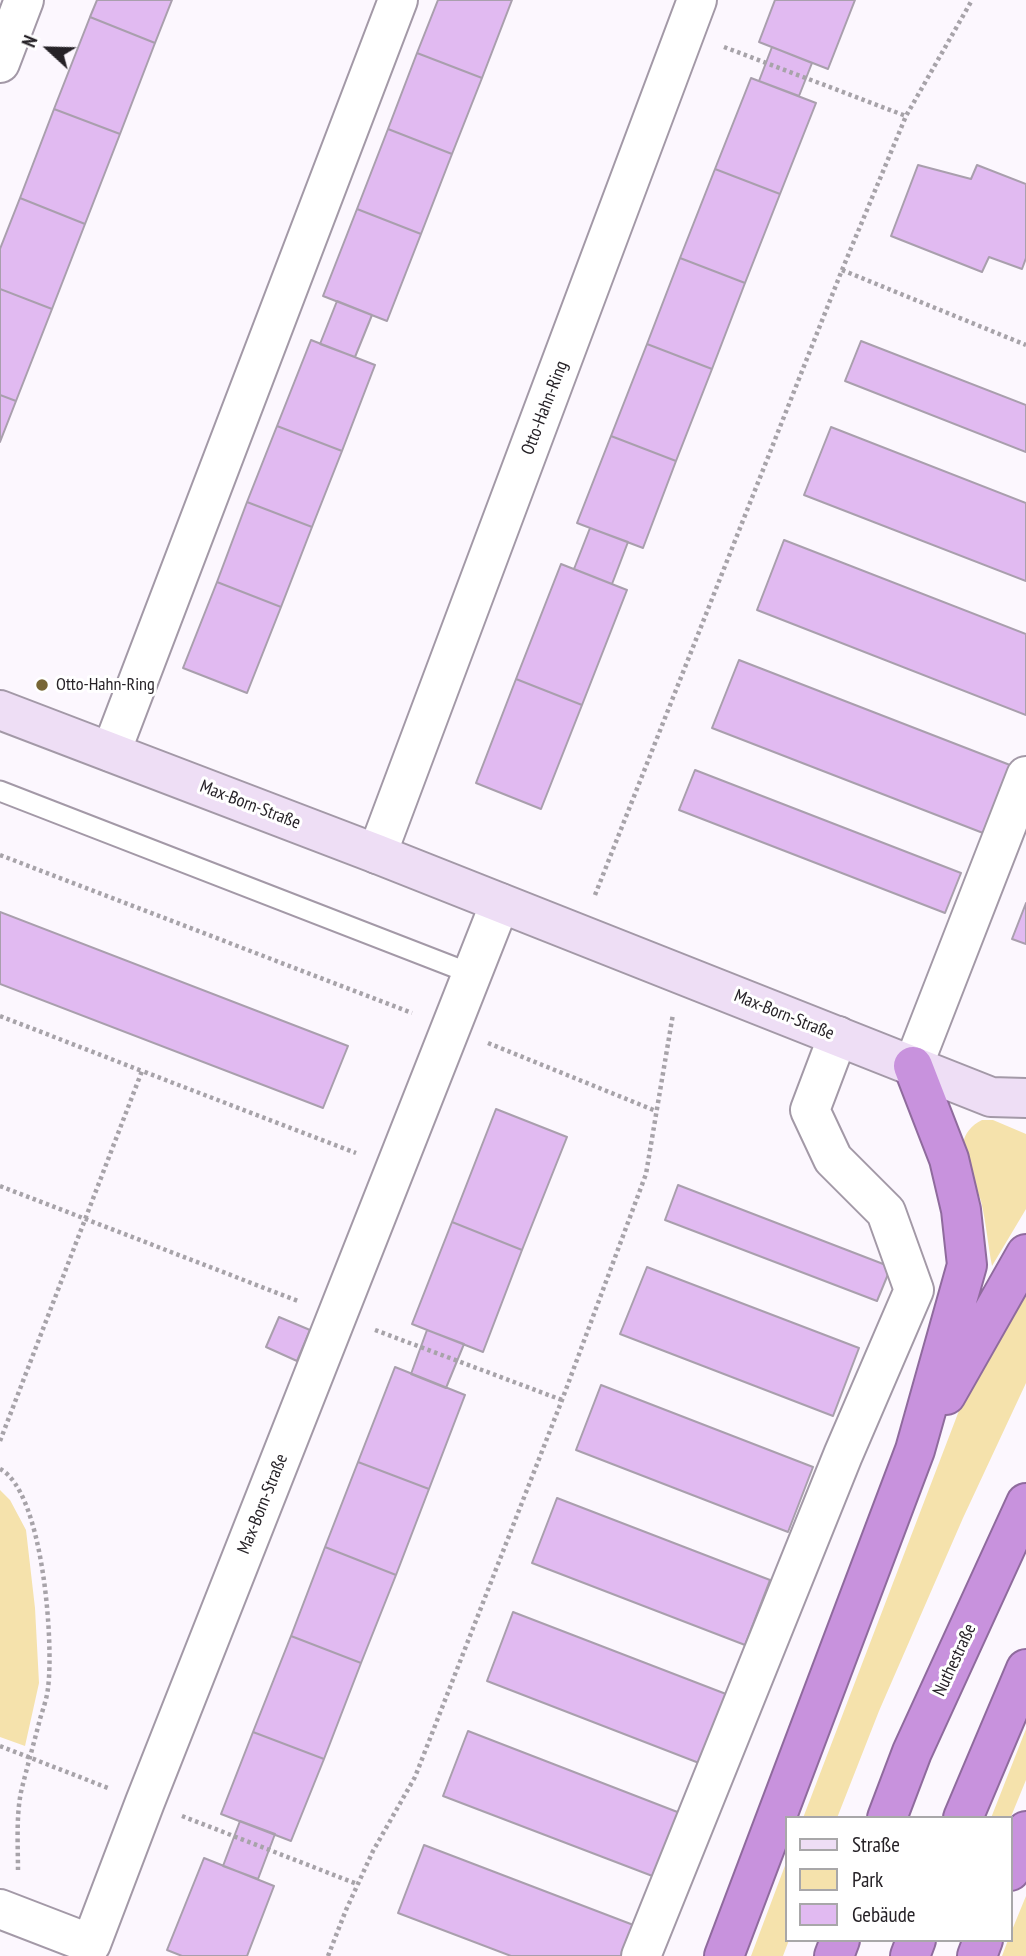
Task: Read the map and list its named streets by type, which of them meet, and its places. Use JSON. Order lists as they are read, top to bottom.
{
  "streets": {
    "highway": ["Nuthestraße"],
    "street": ["Otto-Hahn-Ring", "Max-Born-Straße"]
  },
  "crossings": [
    ["Otto-Hahn-Ring", "Max-Born-Straße"]
  ],
  "places": ["Otto-Hahn-Ring"],
  "legend": ["Straße", "Park", "Gebäude"],
  "north": "left"
}
